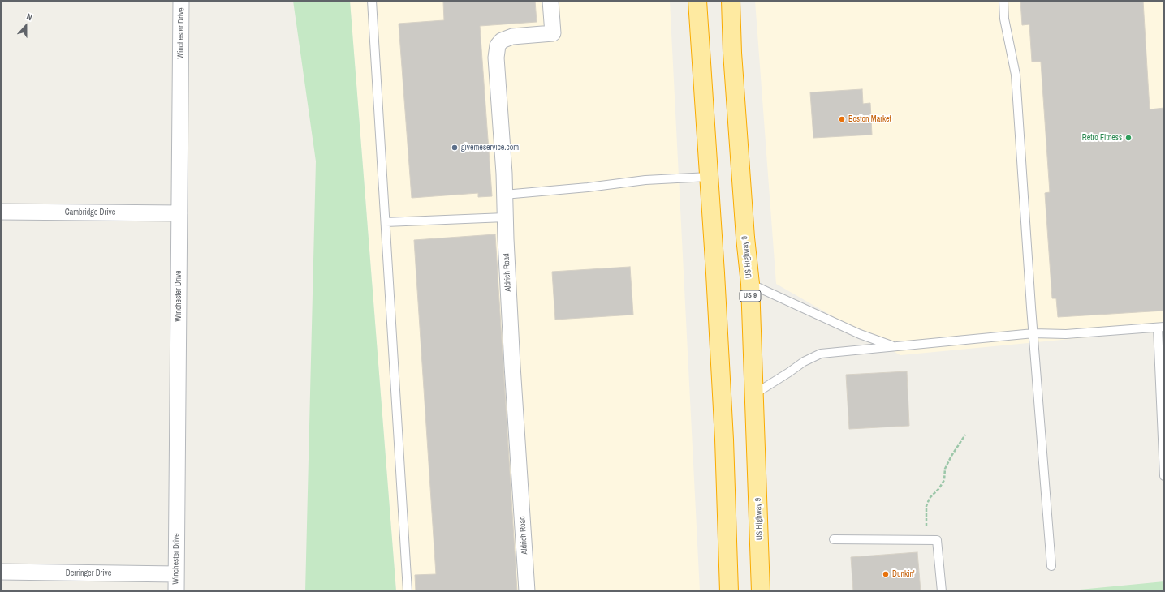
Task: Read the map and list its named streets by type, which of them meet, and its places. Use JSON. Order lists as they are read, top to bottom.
{
  "streets": {
    "highway": ["US Highway 9", "US 9"],
    "street": [
      "Winchester Drive",
      "Cambridge Drive",
      "Aldrich Road",
      "Derringer Drive"
    ]
  },
  "crossings": [
    ["Winchester Drive", "Cambridge Drive"],
    ["Winchester Drive", "Derringer Drive"]
  ],
  "places": [
    "Boston Market",
    "Retro Fitness",
    "givemeservice.com",
    "Dunkin'"
  ],
  "north": "top"
}
